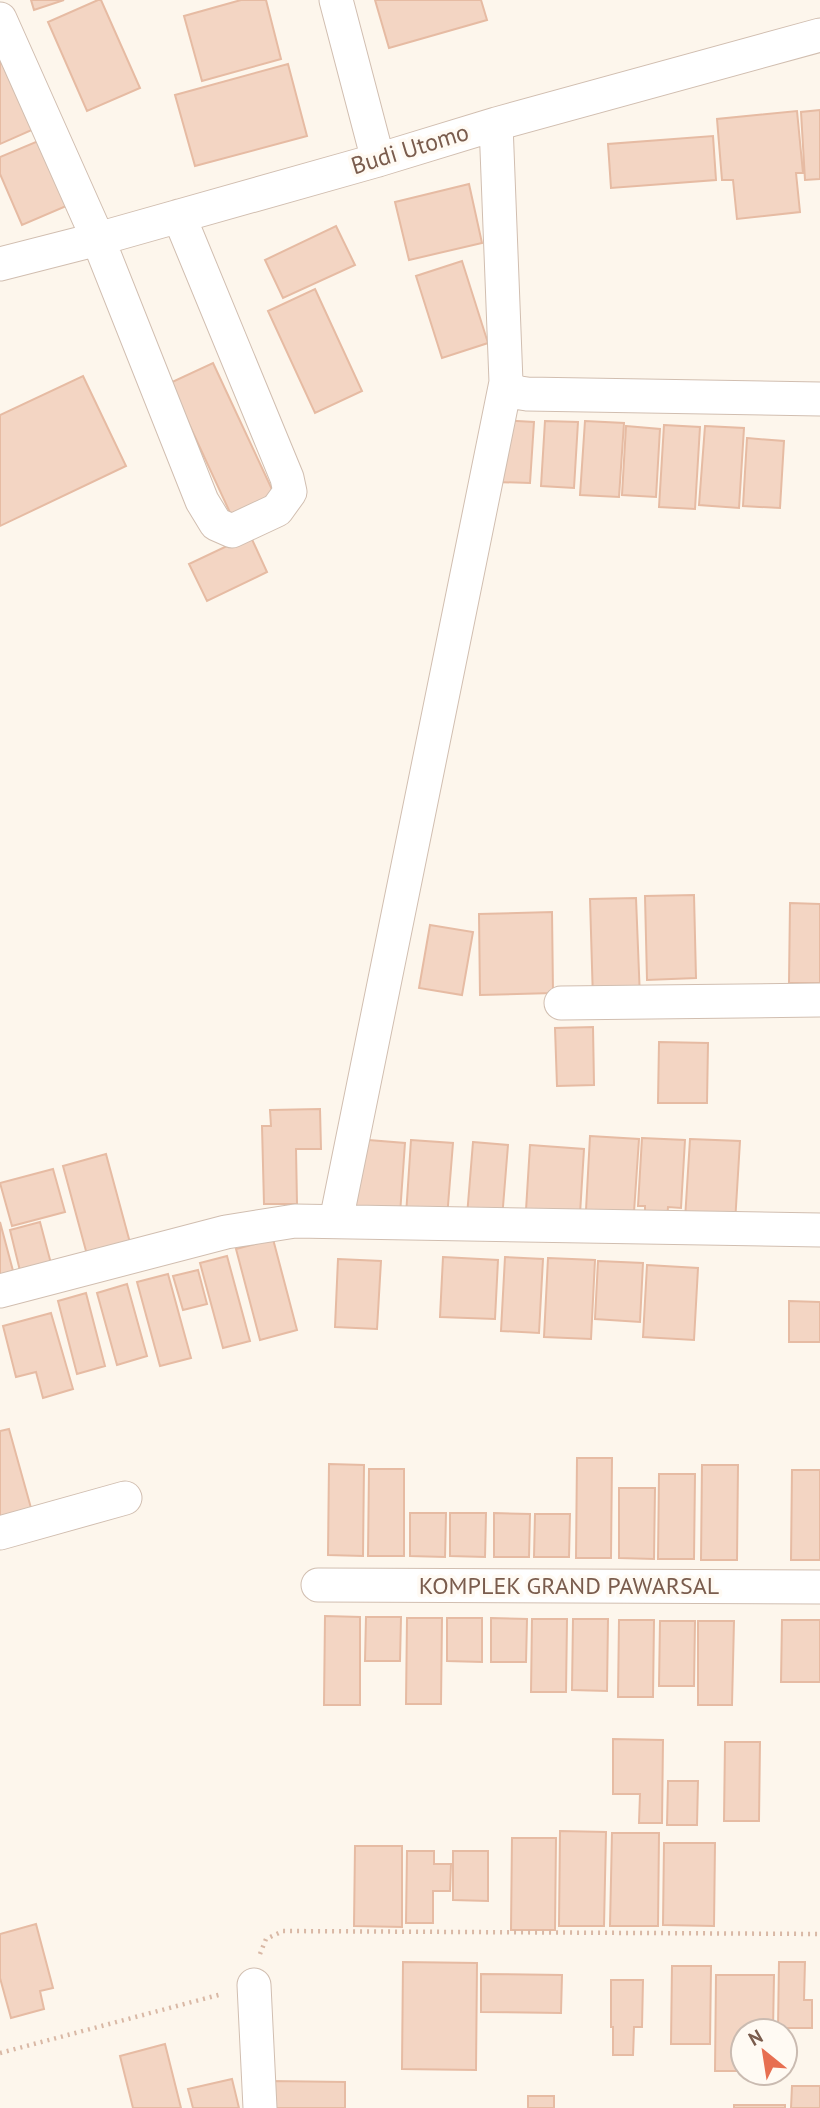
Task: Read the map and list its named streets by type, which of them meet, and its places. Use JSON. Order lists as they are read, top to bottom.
{
  "streets": {
    "street": ["Budi Utomo", "KOMPLEK GRAND PAWARSAL"]
  },
  "north": "top left"
}
